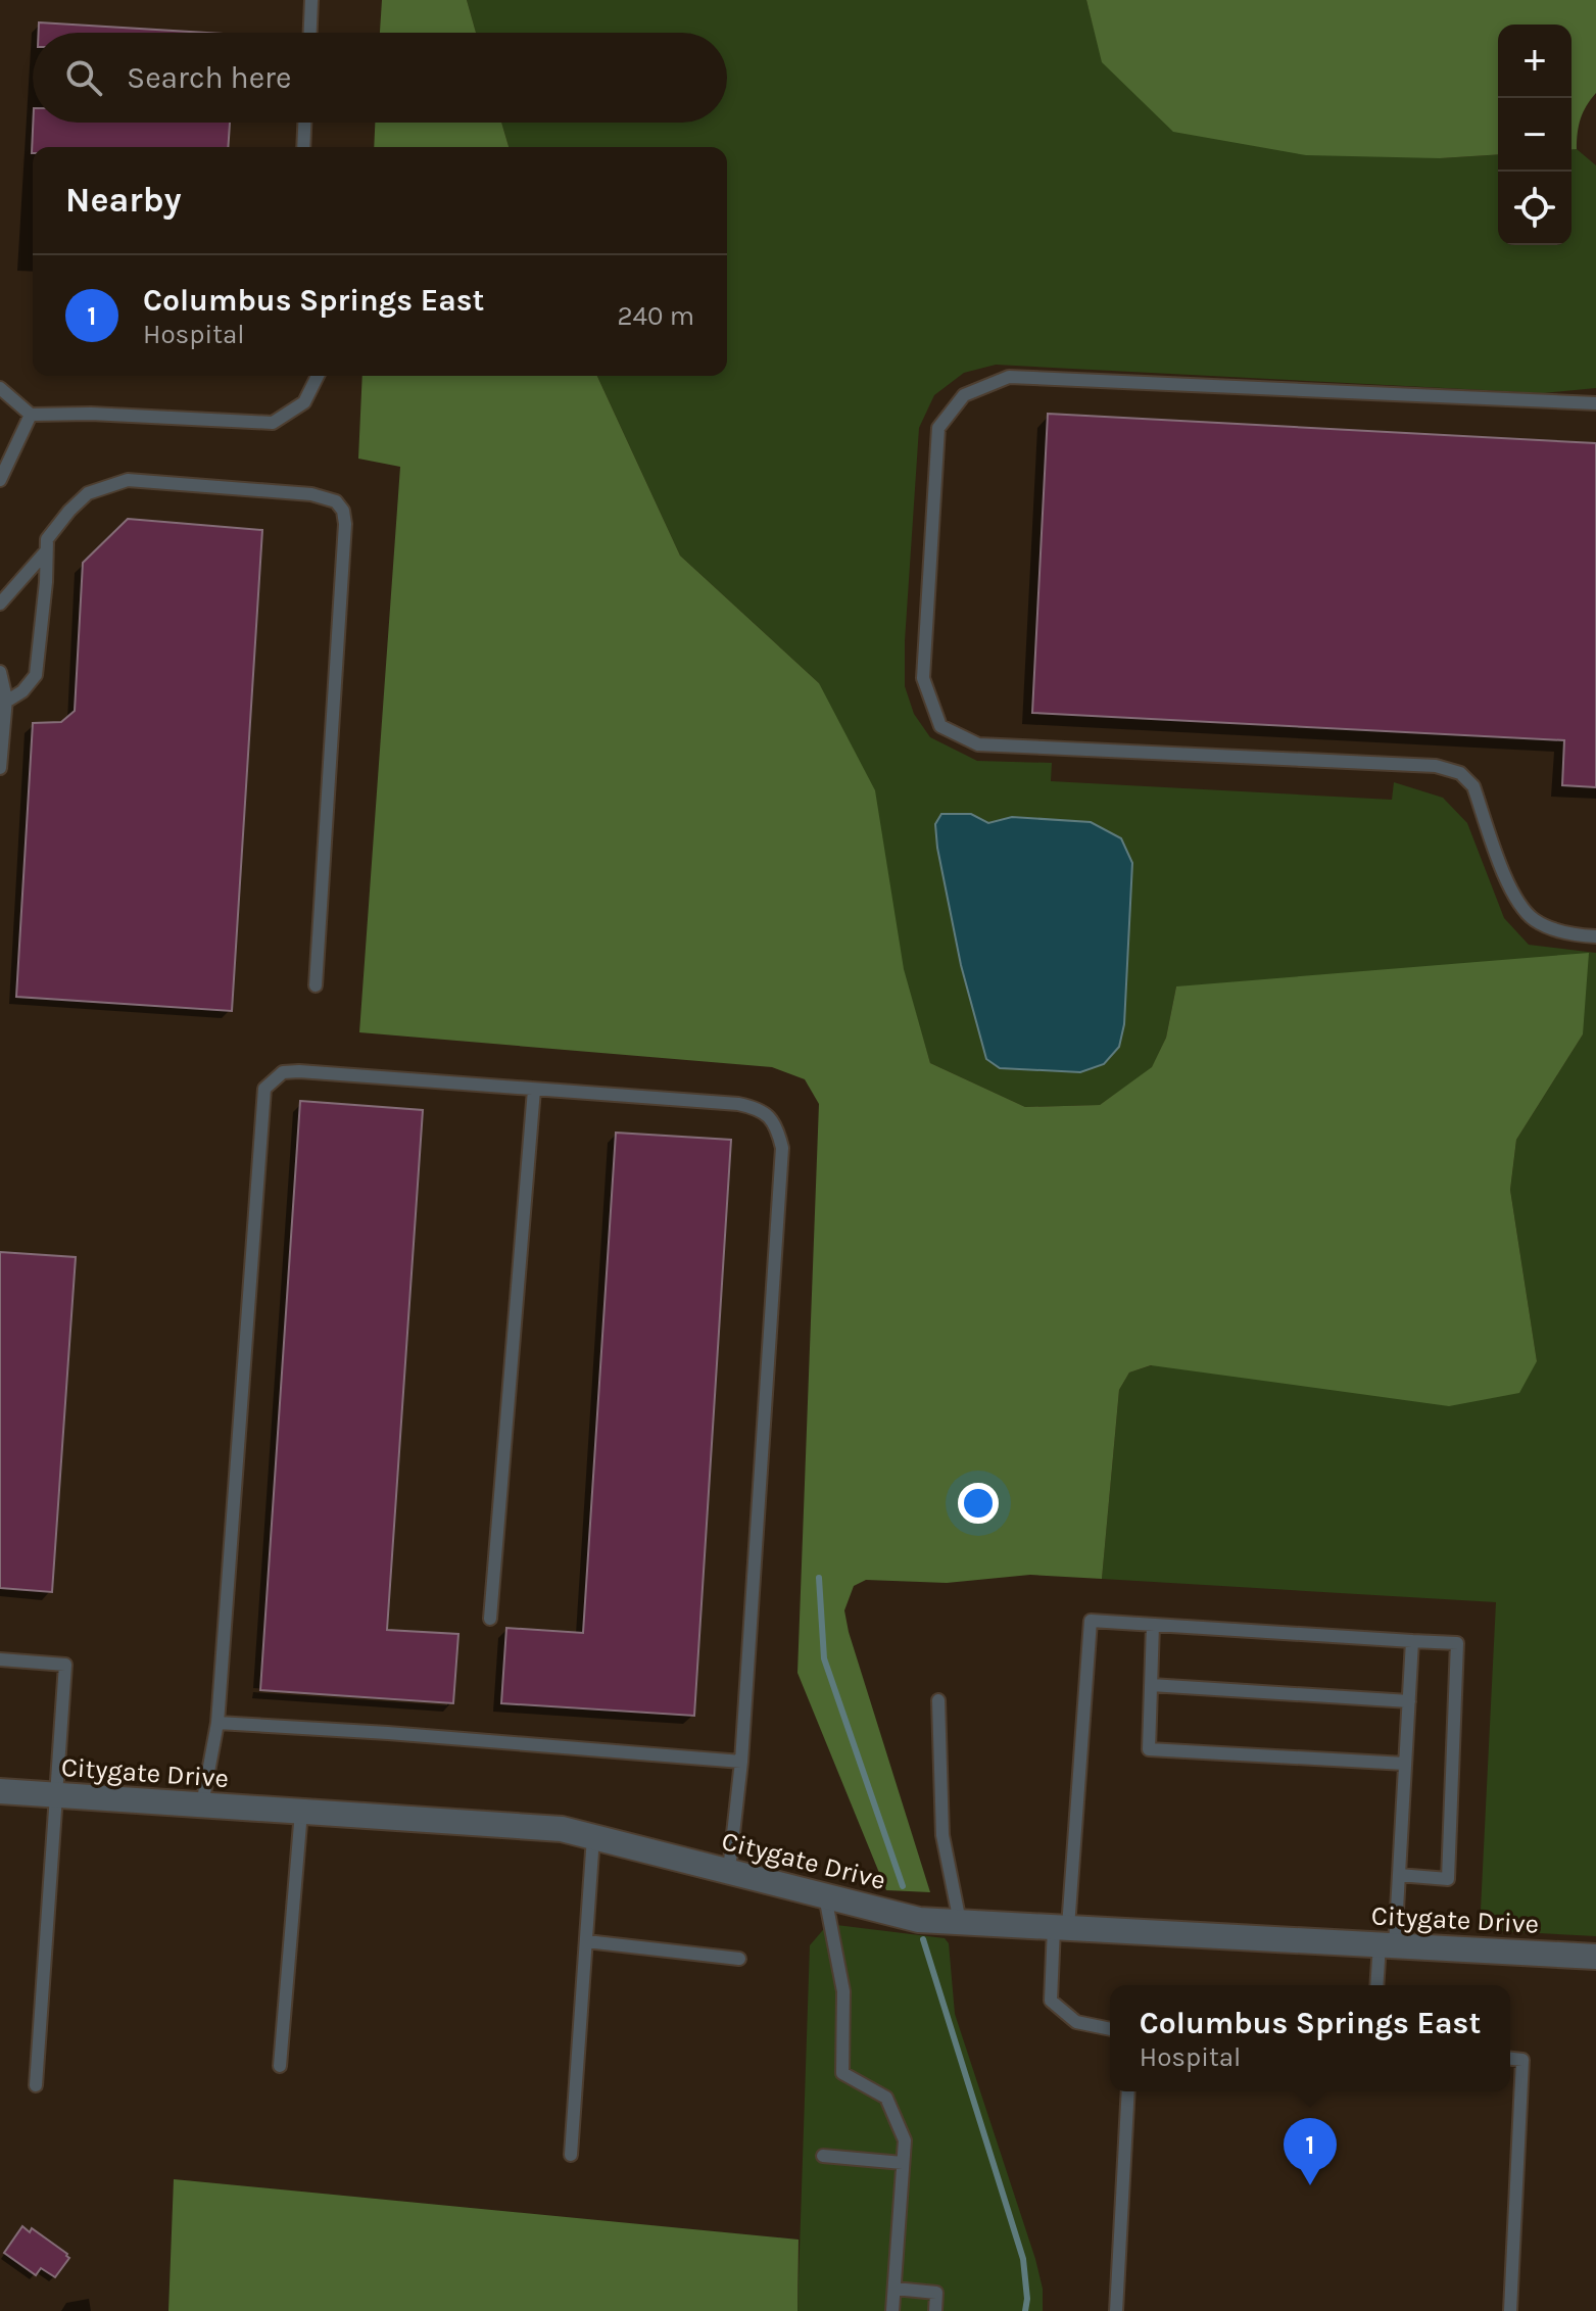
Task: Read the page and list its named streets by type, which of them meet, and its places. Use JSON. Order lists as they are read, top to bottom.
{
  "streets": {
    "street": ["Citygate Drive"]
  },
  "page": {
    "map_buttons": ["+", "−"],
    "search": "Search here",
    "heading": "Nearby",
    "list": [
      {
        "mark": "1",
        "name": "Columbus Springs East",
        "note": "Hospital",
        "value": "240 m"
      }
    ],
    "popup": ["Columbus Springs East", "Hospital"],
    "pins": "1"
  }
}
